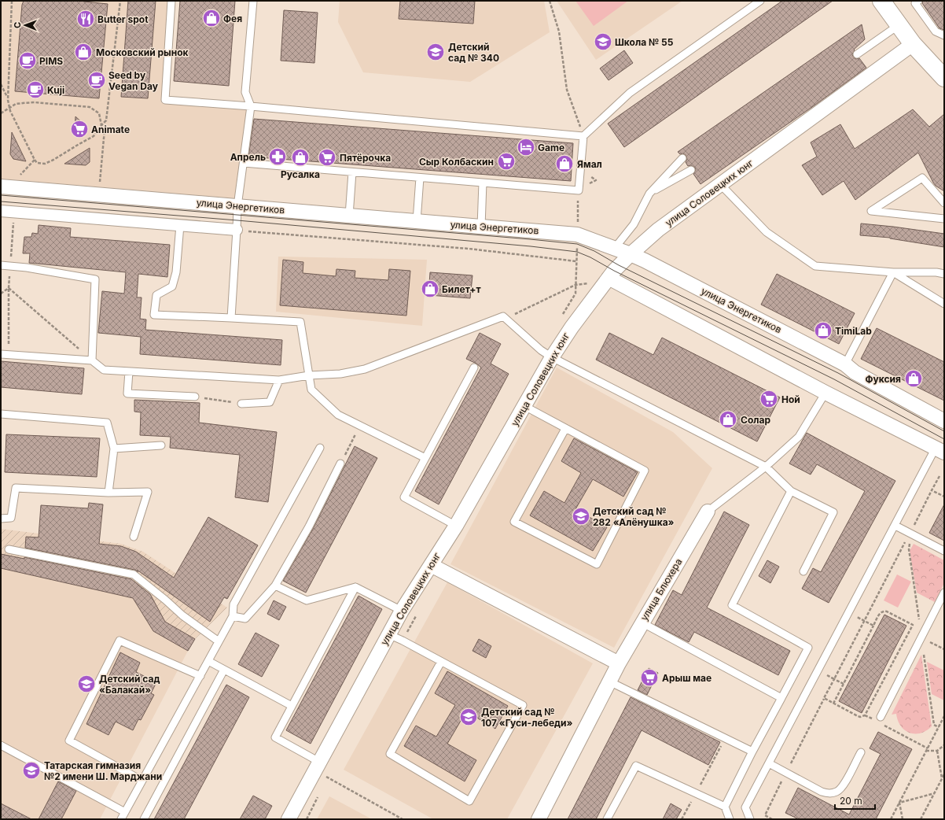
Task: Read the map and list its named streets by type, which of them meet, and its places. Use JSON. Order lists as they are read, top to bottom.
{
  "streets": {
    "street": ["улица Соловецких юнг", "улица Энергетиков", "улица Блюхера"]
  },
  "crossings": [
    ["улица Соловецких юнг", "улица Энергетиков"]
  ],
  "places": {
    "shop": [
      "Фея",
      "Московский рынок",
      "Русалка",
      "Ямал",
      "Билет+т",
      "TimiLab",
      "Фуксия",
      "Солар"
    ],
    "restaurant": ["Butter spot"],
    "school or university": [
      "Школа № 55",
      "Детский сад № 340",
      "Детский сад № 282 «Алёнушка»",
      "Детский сад «Балакай»",
      "Детский сад № 107 «Гуси-лебеди»",
      "Татарская гимназия №2 имени Ш. Марджани"
    ],
    "cafe": ["PIMS", "Seed by Vegan Day", "Kuji"],
    "supermarket": [
      "Animate",
      "Пятёрочка",
      "Сыр Колбаскин",
      "Ной",
      "Арыш мае"
    ],
    "hotel": ["Game"],
    "pharmacy": ["Апрель"]
  },
  "scale_bar": "20 m",
  "north": "left"
}
